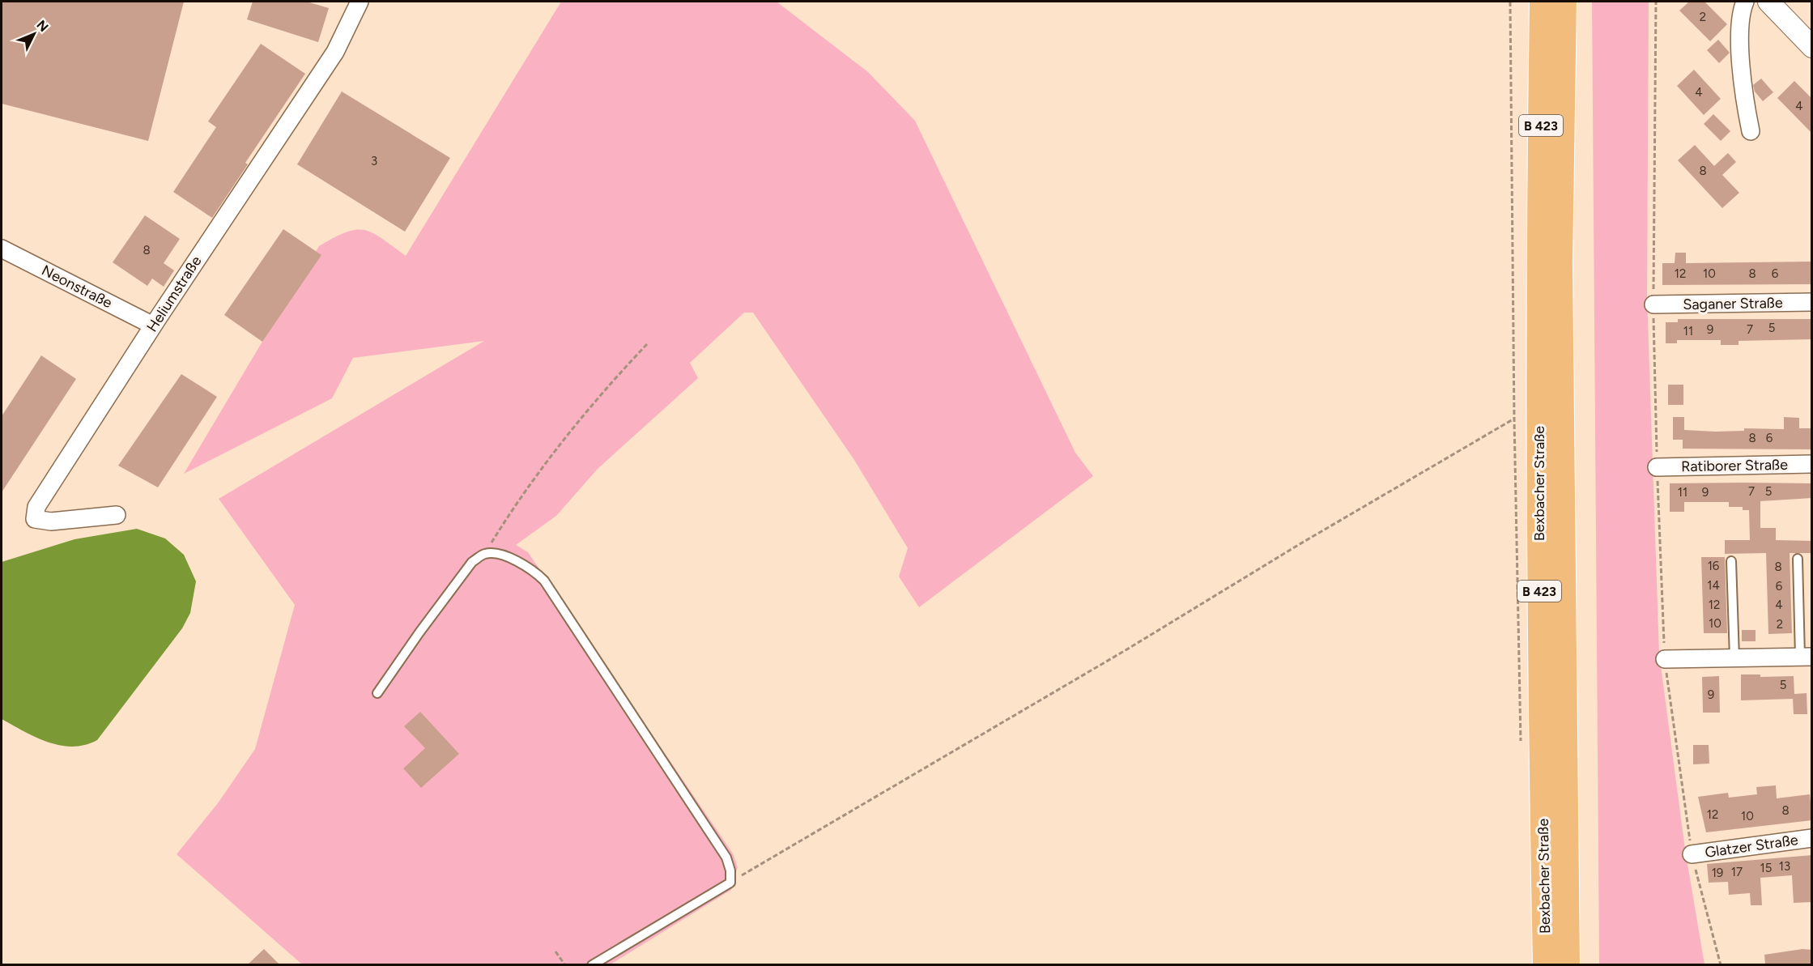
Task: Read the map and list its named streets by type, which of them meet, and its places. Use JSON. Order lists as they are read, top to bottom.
{
  "streets": {
    "main road": ["B 423", "Bexbacher Straße"],
    "street": [
      "Neonstraße",
      "Heliumstraße",
      "Saganer Straße",
      "Ratiborer Straße",
      "Glatzer Straße"
    ]
  },
  "crossings": [
    ["Neonstraße", "Heliumstraße"]
  ],
  "house_numbers": [
    "2",
    "4",
    "4",
    "3",
    "8",
    "8",
    "12",
    "10",
    "8",
    "6",
    "5",
    "9",
    "7",
    "11",
    "8",
    "6",
    "7",
    "5",
    "11",
    "9",
    "16",
    "8",
    "14",
    "6",
    "12",
    "4",
    "10",
    "2",
    "5",
    "9",
    "8",
    "12",
    "10",
    "13",
    "15",
    "17",
    "19"
  ],
  "north": "top right"
}
